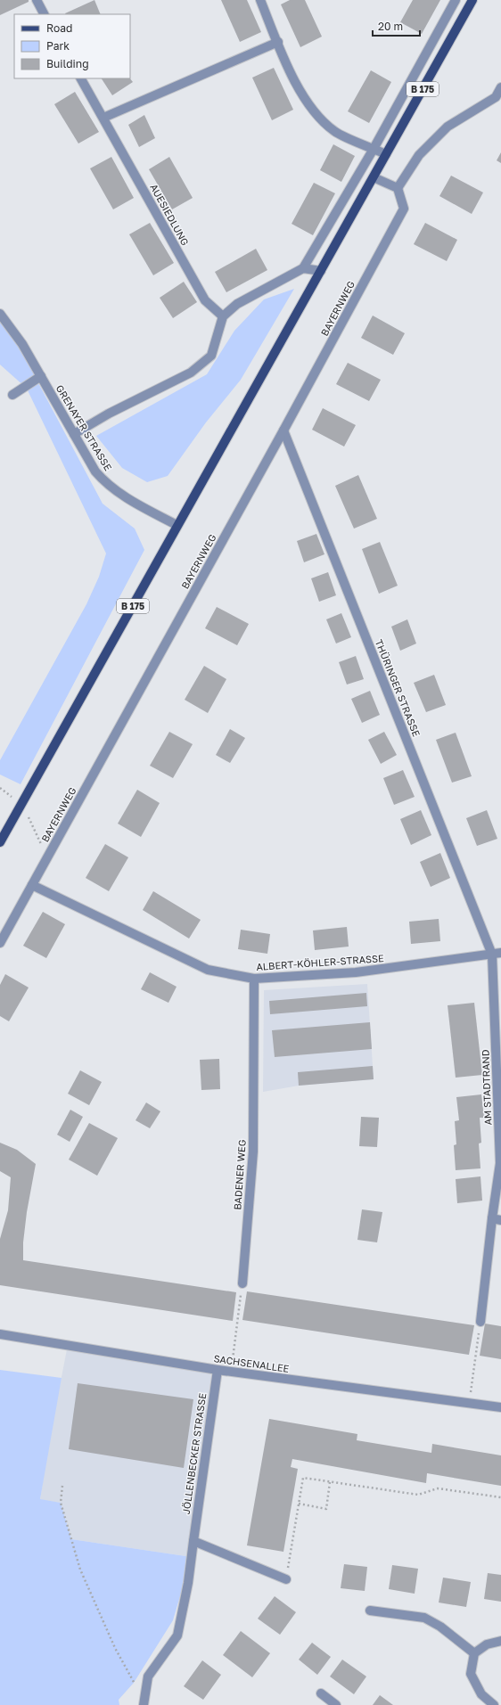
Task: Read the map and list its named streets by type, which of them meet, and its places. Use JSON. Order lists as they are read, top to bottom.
{
  "streets": {
    "main road": ["B 175"],
    "street": [
      "AUESIEDLUNG",
      "BAYERNWEG",
      "GRENAYER STRASSE",
      "THÜRINGER STRASSE",
      "ALBERT-KÖHLER-STRASSE",
      "AM STADTRAND",
      "BADENER WEG",
      "SACHSENALLEE",
      "JÖLLENBECKER STRASSE"
    ]
  },
  "crossings": [
    ["B 175", "GRENAYER STRASSE"],
    ["BAYERNWEG", "THÜRINGER STRASSE"],
    ["BAYERNWEG", "ALBERT-KÖHLER-STRASSE"],
    ["THÜRINGER STRASSE", "ALBERT-KÖHLER-STRASSE"],
    ["THÜRINGER STRASSE", "AM STADTRAND"],
    ["ALBERT-KÖHLER-STRASSE", "AM STADTRAND"],
    ["ALBERT-KÖHLER-STRASSE", "BADENER WEG"],
    ["SACHSENALLEE", "JÖLLENBECKER STRASSE"]
  ],
  "legend": ["Road", "Park", "Building"],
  "scale_bar": "20 m"
}
